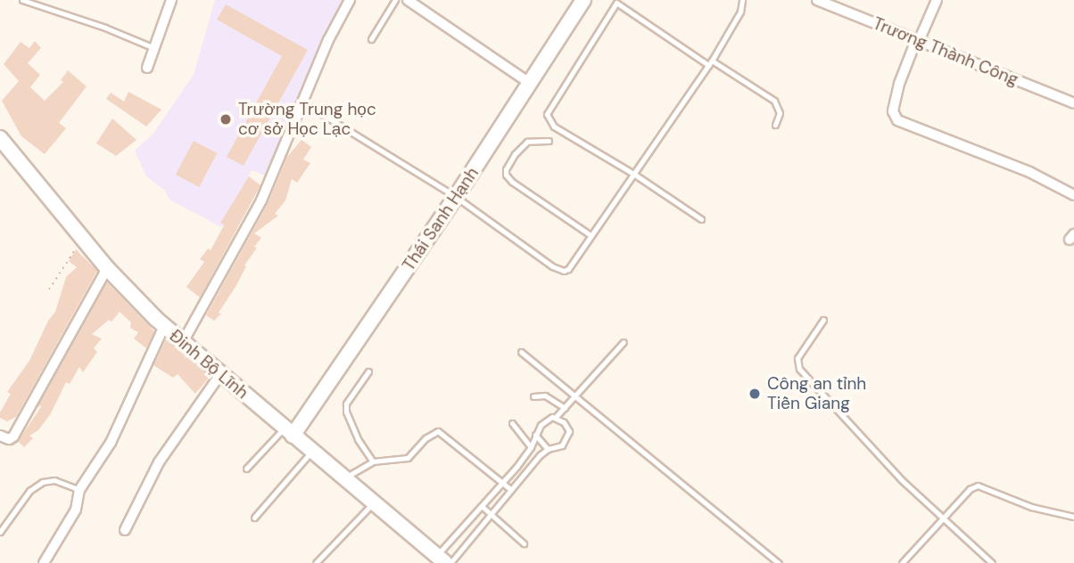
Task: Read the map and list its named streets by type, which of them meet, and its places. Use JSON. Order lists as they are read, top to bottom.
{
  "streets": {
    "main road": ["Thái Sanh Hạnh", "Đinh Bộ Lĩnh"],
    "street": ["Trương Thành Công"]
  },
  "crossings": [
    ["Thái Sanh Hạnh", "Đinh Bộ Lĩnh"]
  ],
  "places": ["Trường Trung học cơ sở Học Lạc", "Công an tỉnh Tiền Giang"]
}
